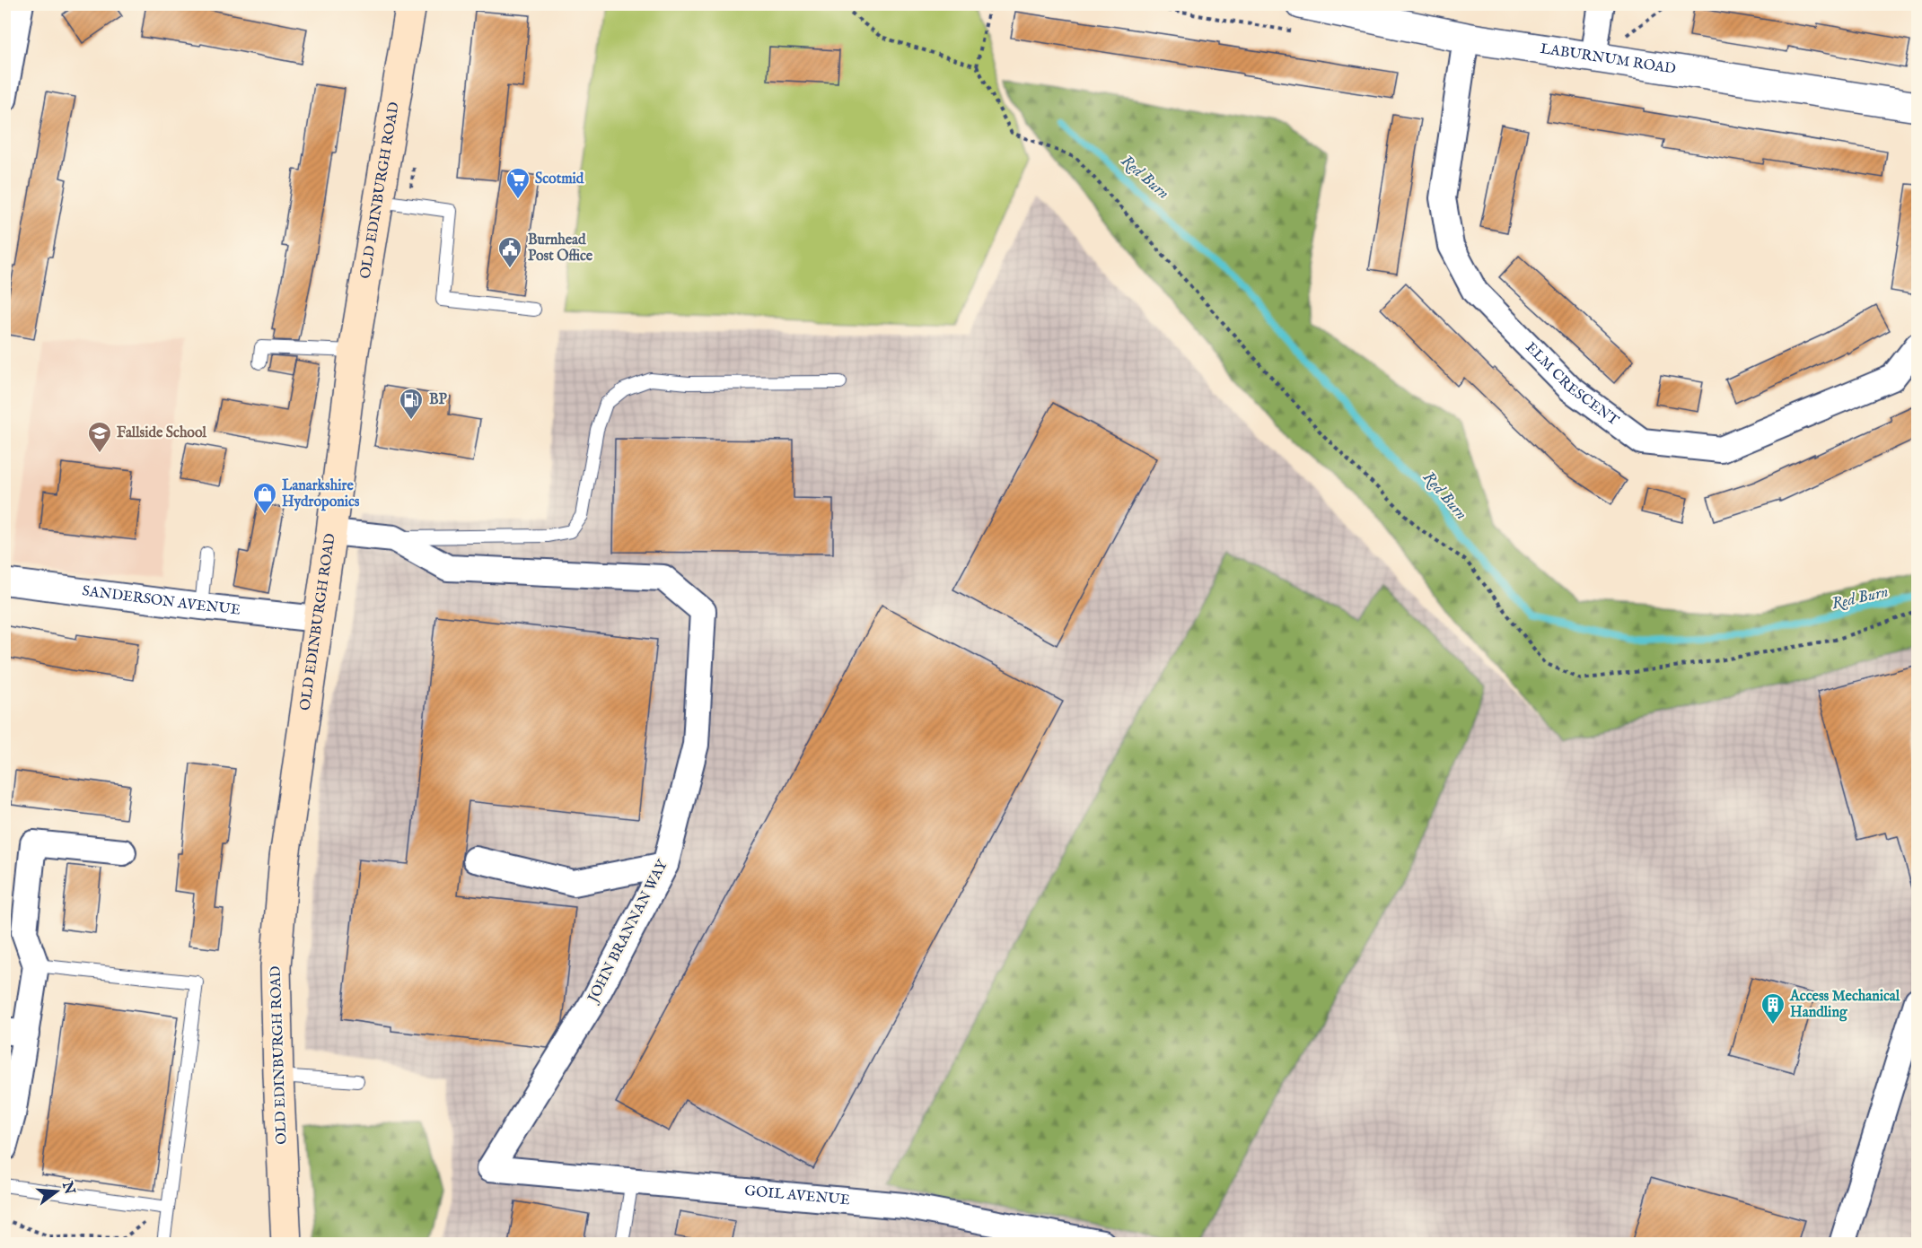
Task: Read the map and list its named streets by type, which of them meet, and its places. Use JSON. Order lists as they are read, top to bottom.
{
  "streets": {
    "main road": ["OLD EDINBURGH ROAD"],
    "street": [
      "LABURNUM ROAD",
      "ELM CRESCENT",
      "SANDERSON AVENUE",
      "JOHN BRANNAN WAY",
      "GOIL AVENUE"
    ]
  },
  "crossings": [
    ["LABURNUM ROAD", "ELM CRESCENT"],
    ["OLD EDINBURGH ROAD", "SANDERSON AVENUE"],
    ["OLD EDINBURGH ROAD", "JOHN BRANNAN WAY"],
    ["JOHN BRANNAN WAY", "GOIL AVENUE"]
  ],
  "water": ["Red Burn"],
  "places": {
    "supermarket": ["Scotmid"],
    "public building": ["Burnhead Post Office"],
    "fuel station": ["BP"],
    "school or university": ["Fallside School"],
    "shop": ["Lanarkshire Hydroponics"],
    "building": ["Access Mechanical Handling"]
  },
  "north": "right"
}
